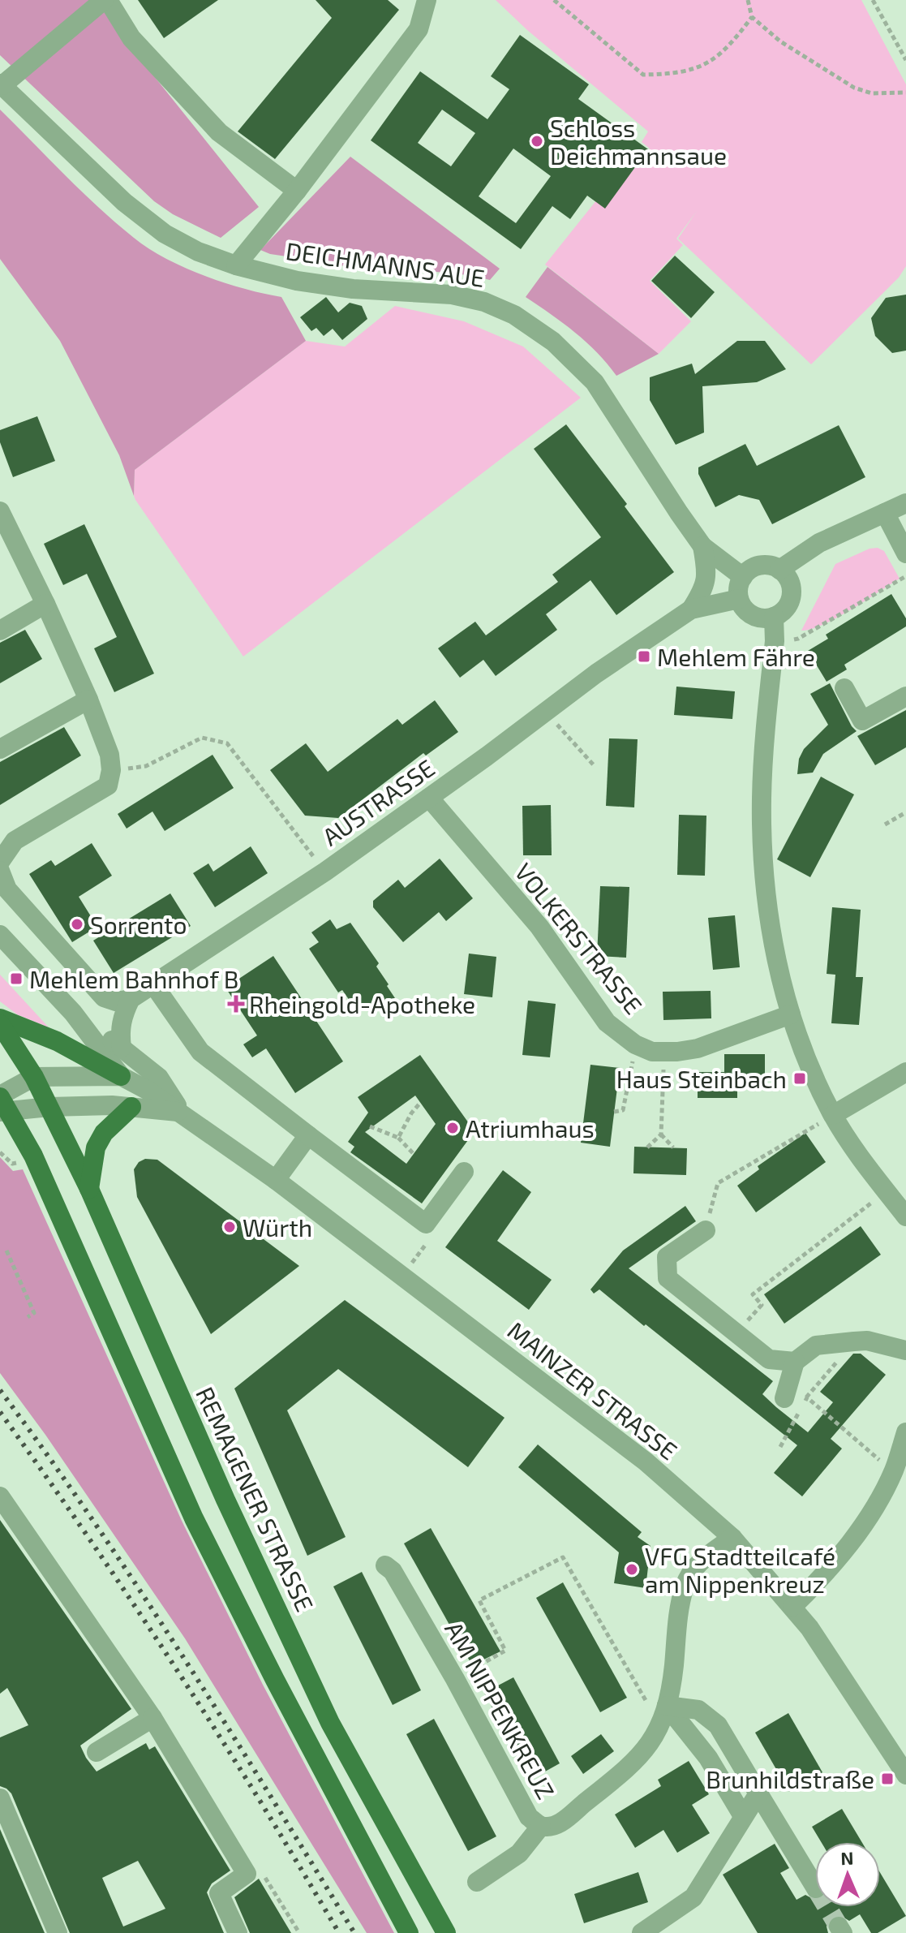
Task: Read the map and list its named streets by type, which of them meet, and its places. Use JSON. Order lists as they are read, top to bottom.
{
  "streets": {
    "main road": ["REMAGENER STRASSE"],
    "street": [
      "DEICHMANNS AUE",
      "AUSTRASSE",
      "VOLKERSTRASSE",
      "MAINZER STRASSE",
      "AM NIPPENKREUZ"
    ]
  },
  "crossings": [
    ["DEICHMANNS AUE", "AUSTRASSE"],
    ["AUSTRASSE", "VOLKERSTRASSE"],
    ["MAINZER STRASSE", "REMAGENER STRASSE"],
    ["MAINZER STRASSE", "AM NIPPENKREUZ"]
  ],
  "places": {
    "other": [
      "Schloss Deichmannsaue",
      "Sorrento",
      "Atriumhaus",
      "Würth",
      "VFG Stadtteilcafé am Nippenkreuz"
    ],
    "transit": [
      "Mehlem Fähre",
      "Mehlem Bahnhof B",
      "Haus Steinbach",
      "Brunhildstraße"
    ],
    "health": ["Rheingold-Apotheke"]
  },
  "north": "top"
}
